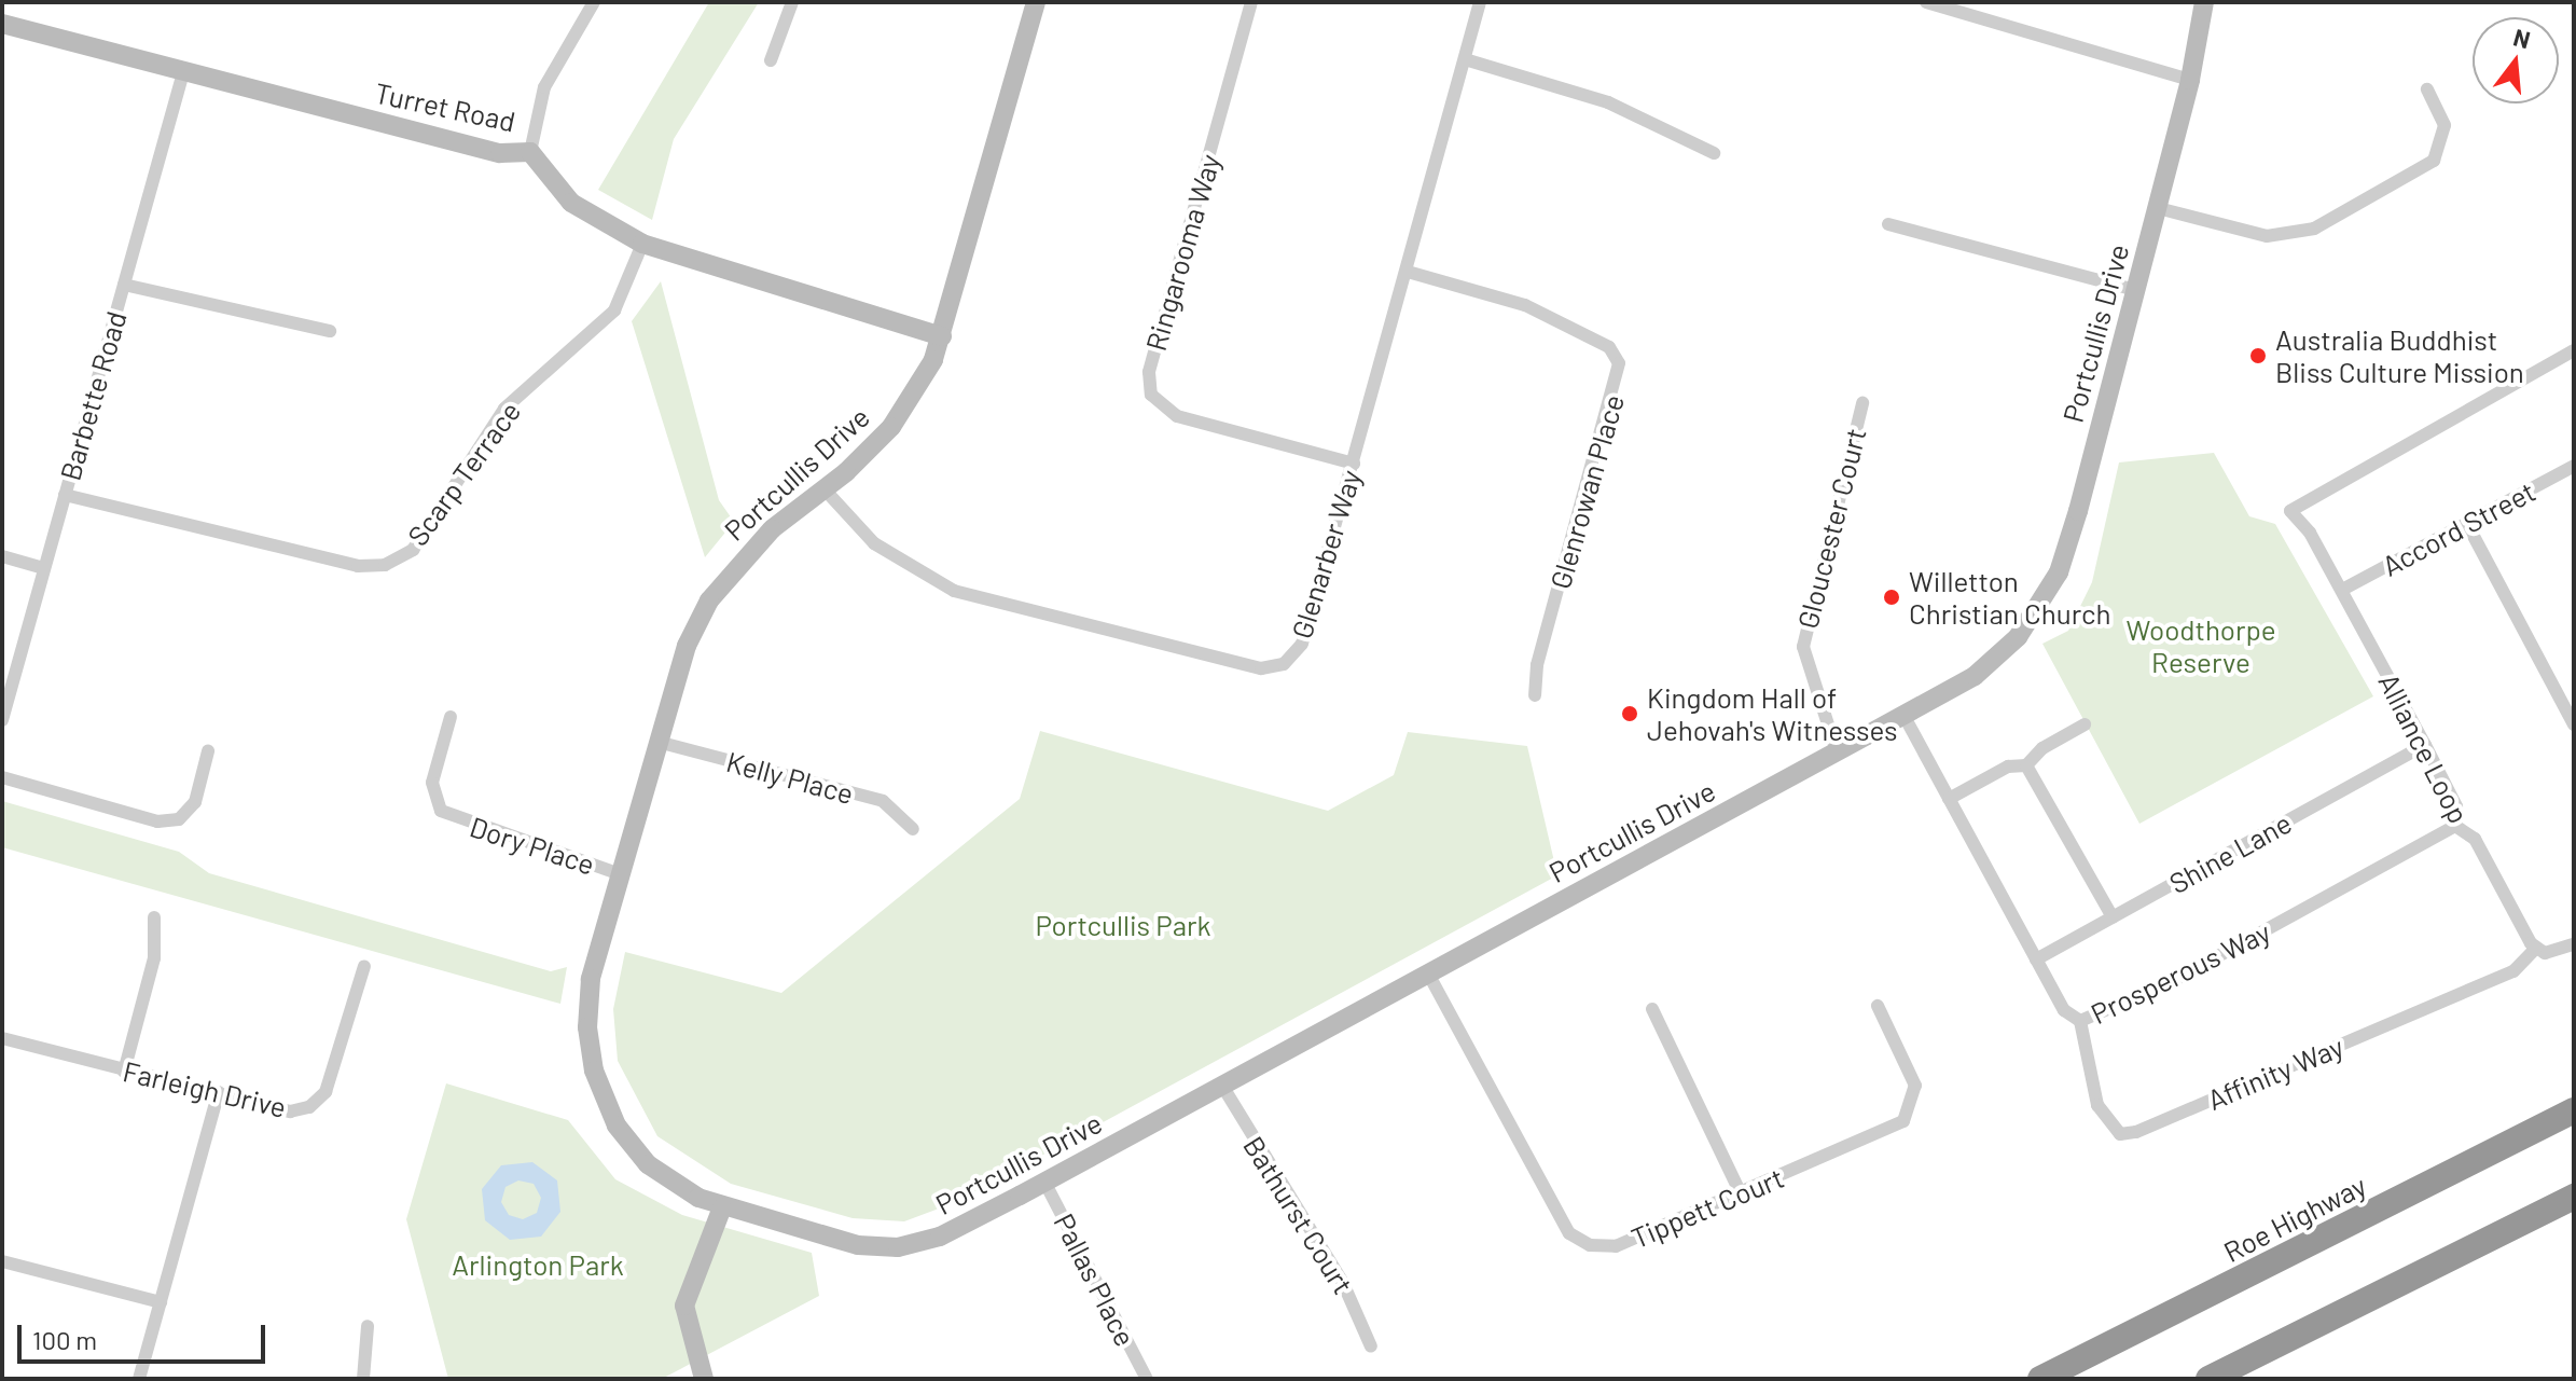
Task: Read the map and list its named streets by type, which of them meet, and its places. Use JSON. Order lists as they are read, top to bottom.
{
  "streets": {
    "highway": ["Roe Highway"],
    "street": [
      "Turret Road",
      "Ringarooma Way",
      "Portcullis Drive",
      "Barbette Road",
      "Scarp Terrace",
      "Glenrowan Place",
      "Gloucester Court",
      "Accord Street",
      "Glenarber Way",
      "Alliance Loop",
      "Kelly Place",
      "Dory Place",
      "Shine Lane",
      "Prosperous Way",
      "Affinity Way",
      "Farleigh Drive",
      "Tippett Court",
      "Bathurst Court",
      "Pallas Place"
    ]
  },
  "crossings": [
    ["Turret Road", "Portcullis Drive"],
    ["Turret Road", "Barbette Road"],
    ["Turret Road", "Scarp Terrace"],
    ["Ringarooma Way", "Glenarber Way"],
    ["Portcullis Drive", "Gloucester Court"],
    ["Portcullis Drive", "Glenarber Way"],
    ["Portcullis Drive", "Kelly Place"],
    ["Portcullis Drive", "Dory Place"],
    ["Portcullis Drive", "Prosperous Way"],
    ["Portcullis Drive", "Tippett Court"],
    ["Portcullis Drive", "Bathurst Court"],
    ["Portcullis Drive", "Pallas Place"],
    ["Barbette Road", "Scarp Terrace"],
    ["Glenrowan Place", "Glenarber Way"],
    ["Accord Street", "Alliance Loop"],
    ["Alliance Loop", "Shine Lane"],
    ["Alliance Loop", "Prosperous Way"],
    ["Alliance Loop", "Affinity Way"],
    ["Shine Lane", "Prosperous Way"],
    ["Prosperous Way", "Affinity Way"]
  ],
  "parks": ["Woodthorpe Reserve", "Portcullis Park", "Arlington Park"],
  "places": ["Australia Buddhist Bliss Culture Mission", "Willetton Christian Church", "Kingdom Hall of Jehovah's Witnesses"],
  "scale_bar": "100 m",
  "north": "top"
}
